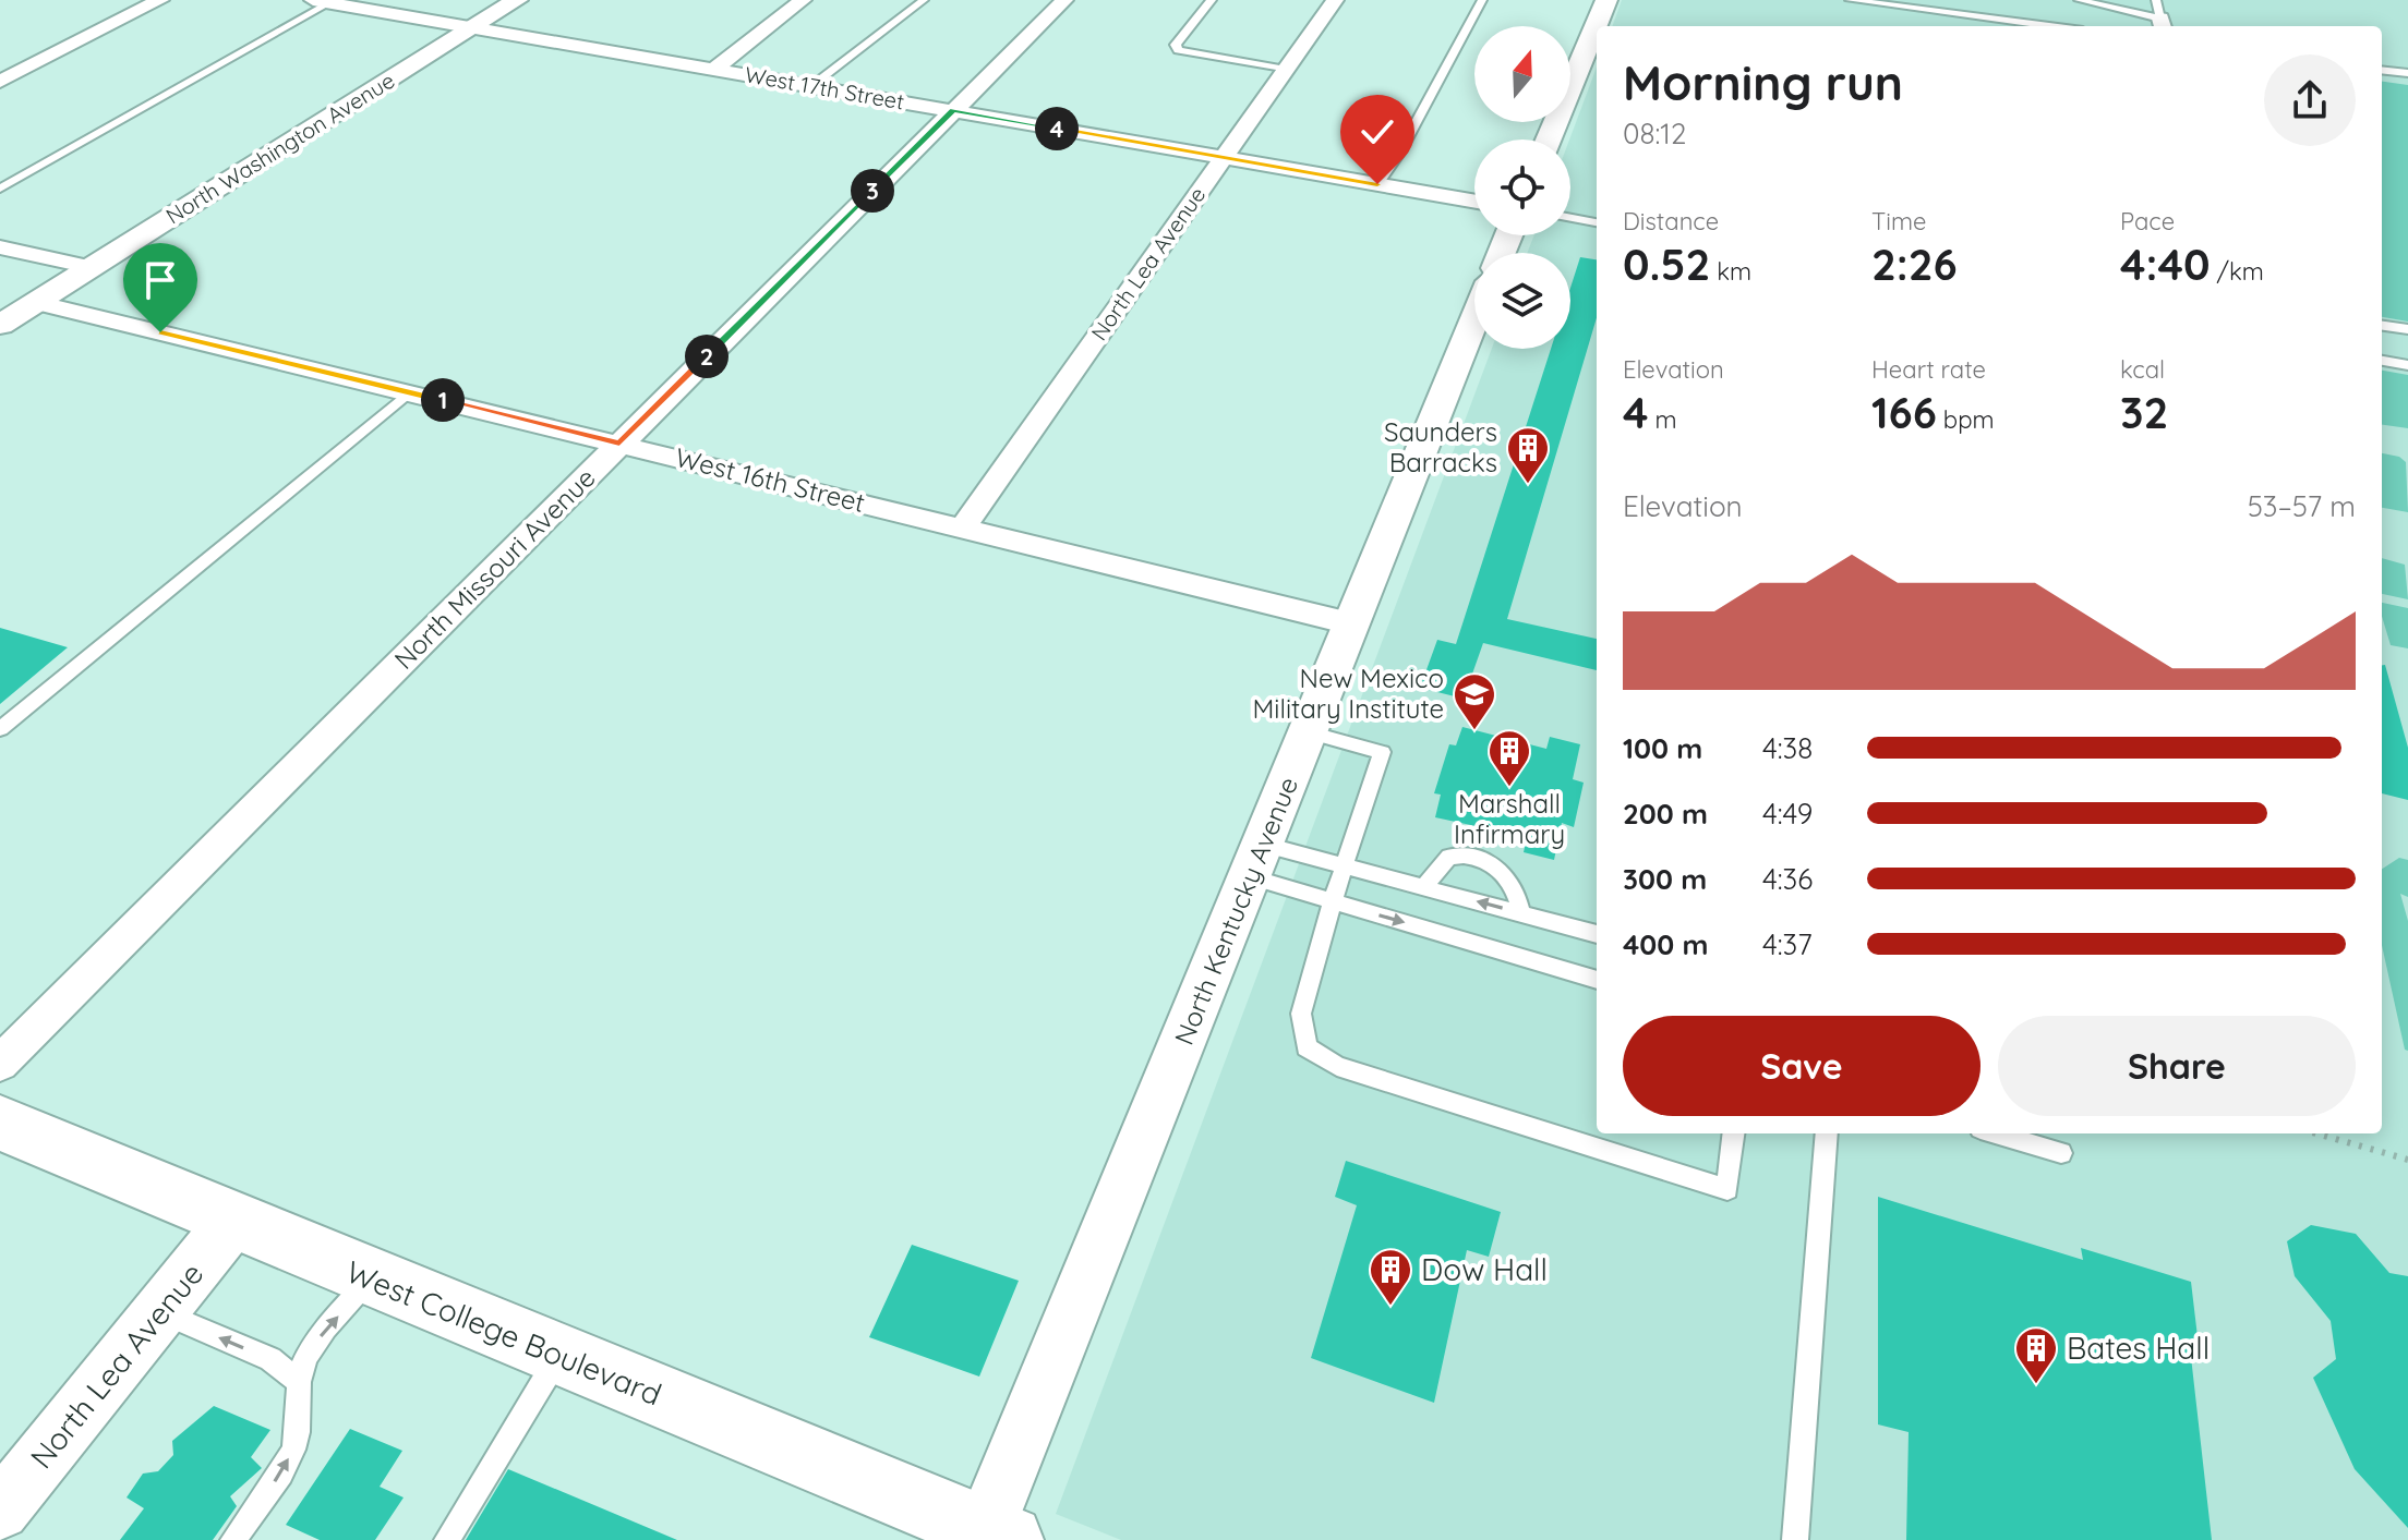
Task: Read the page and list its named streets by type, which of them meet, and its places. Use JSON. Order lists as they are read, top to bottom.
{
  "streets": {
    "main road": ["West College Boulevard"],
    "street": [
      "West 17th Street",
      "North Washington Avenue",
      "North Lea Avenue",
      "West 16th Street",
      "North Missouri Avenue",
      "North Kentucky Avenue"
    ]
  },
  "crossings": [
    ["West 17th Street", "North Washington Avenue"],
    ["West 17th Street", "North Lea Avenue"],
    ["West 17th Street", "North Missouri Avenue"],
    ["North Washington Avenue", "West 16th Street"],
    ["North Lea Avenue", "West 16th Street"],
    ["North Lea Avenue", "West College Boulevard"],
    ["West 16th Street", "North Missouri Avenue"],
    ["West 16th Street", "North Kentucky Avenue"],
    ["North Kentucky Avenue", "West College Boulevard"]
  ],
  "places": {
    "building": [
      "Saunders Barracks",
      "Marshall Infirmary",
      "Dow Hall",
      "Bates Hall"
    ],
    "school or university": ["New Mexico Military Institute"]
  },
  "north": "top",
  "page": {
    "heading": ["Morning run", "08:12"],
    "pins": [
      "4",
      "3",
      "2",
      "1"
    ],
    "stats": [
      ["Distance", "0.52 km"],
      ["Time", "2:26"],
      ["Pace", "4:40 /km"],
      ["Elevation", "4 m"],
      ["Heart rate", "166 bpm"],
      ["kcal", "32"]
    ],
    "chart": ["Elevation", "53–57 m"],
    "list": [
      {
        "name": "100 m",
        "note": "4:38"
      },
      {
        "name": "200 m",
        "note": "4:49"
      },
      {
        "name": "300 m",
        "note": "4:36"
      },
      {
        "name": "400 m",
        "note": "4:37"
      }
    ],
    "buttons": ["Save", "Share"]
  }
}
